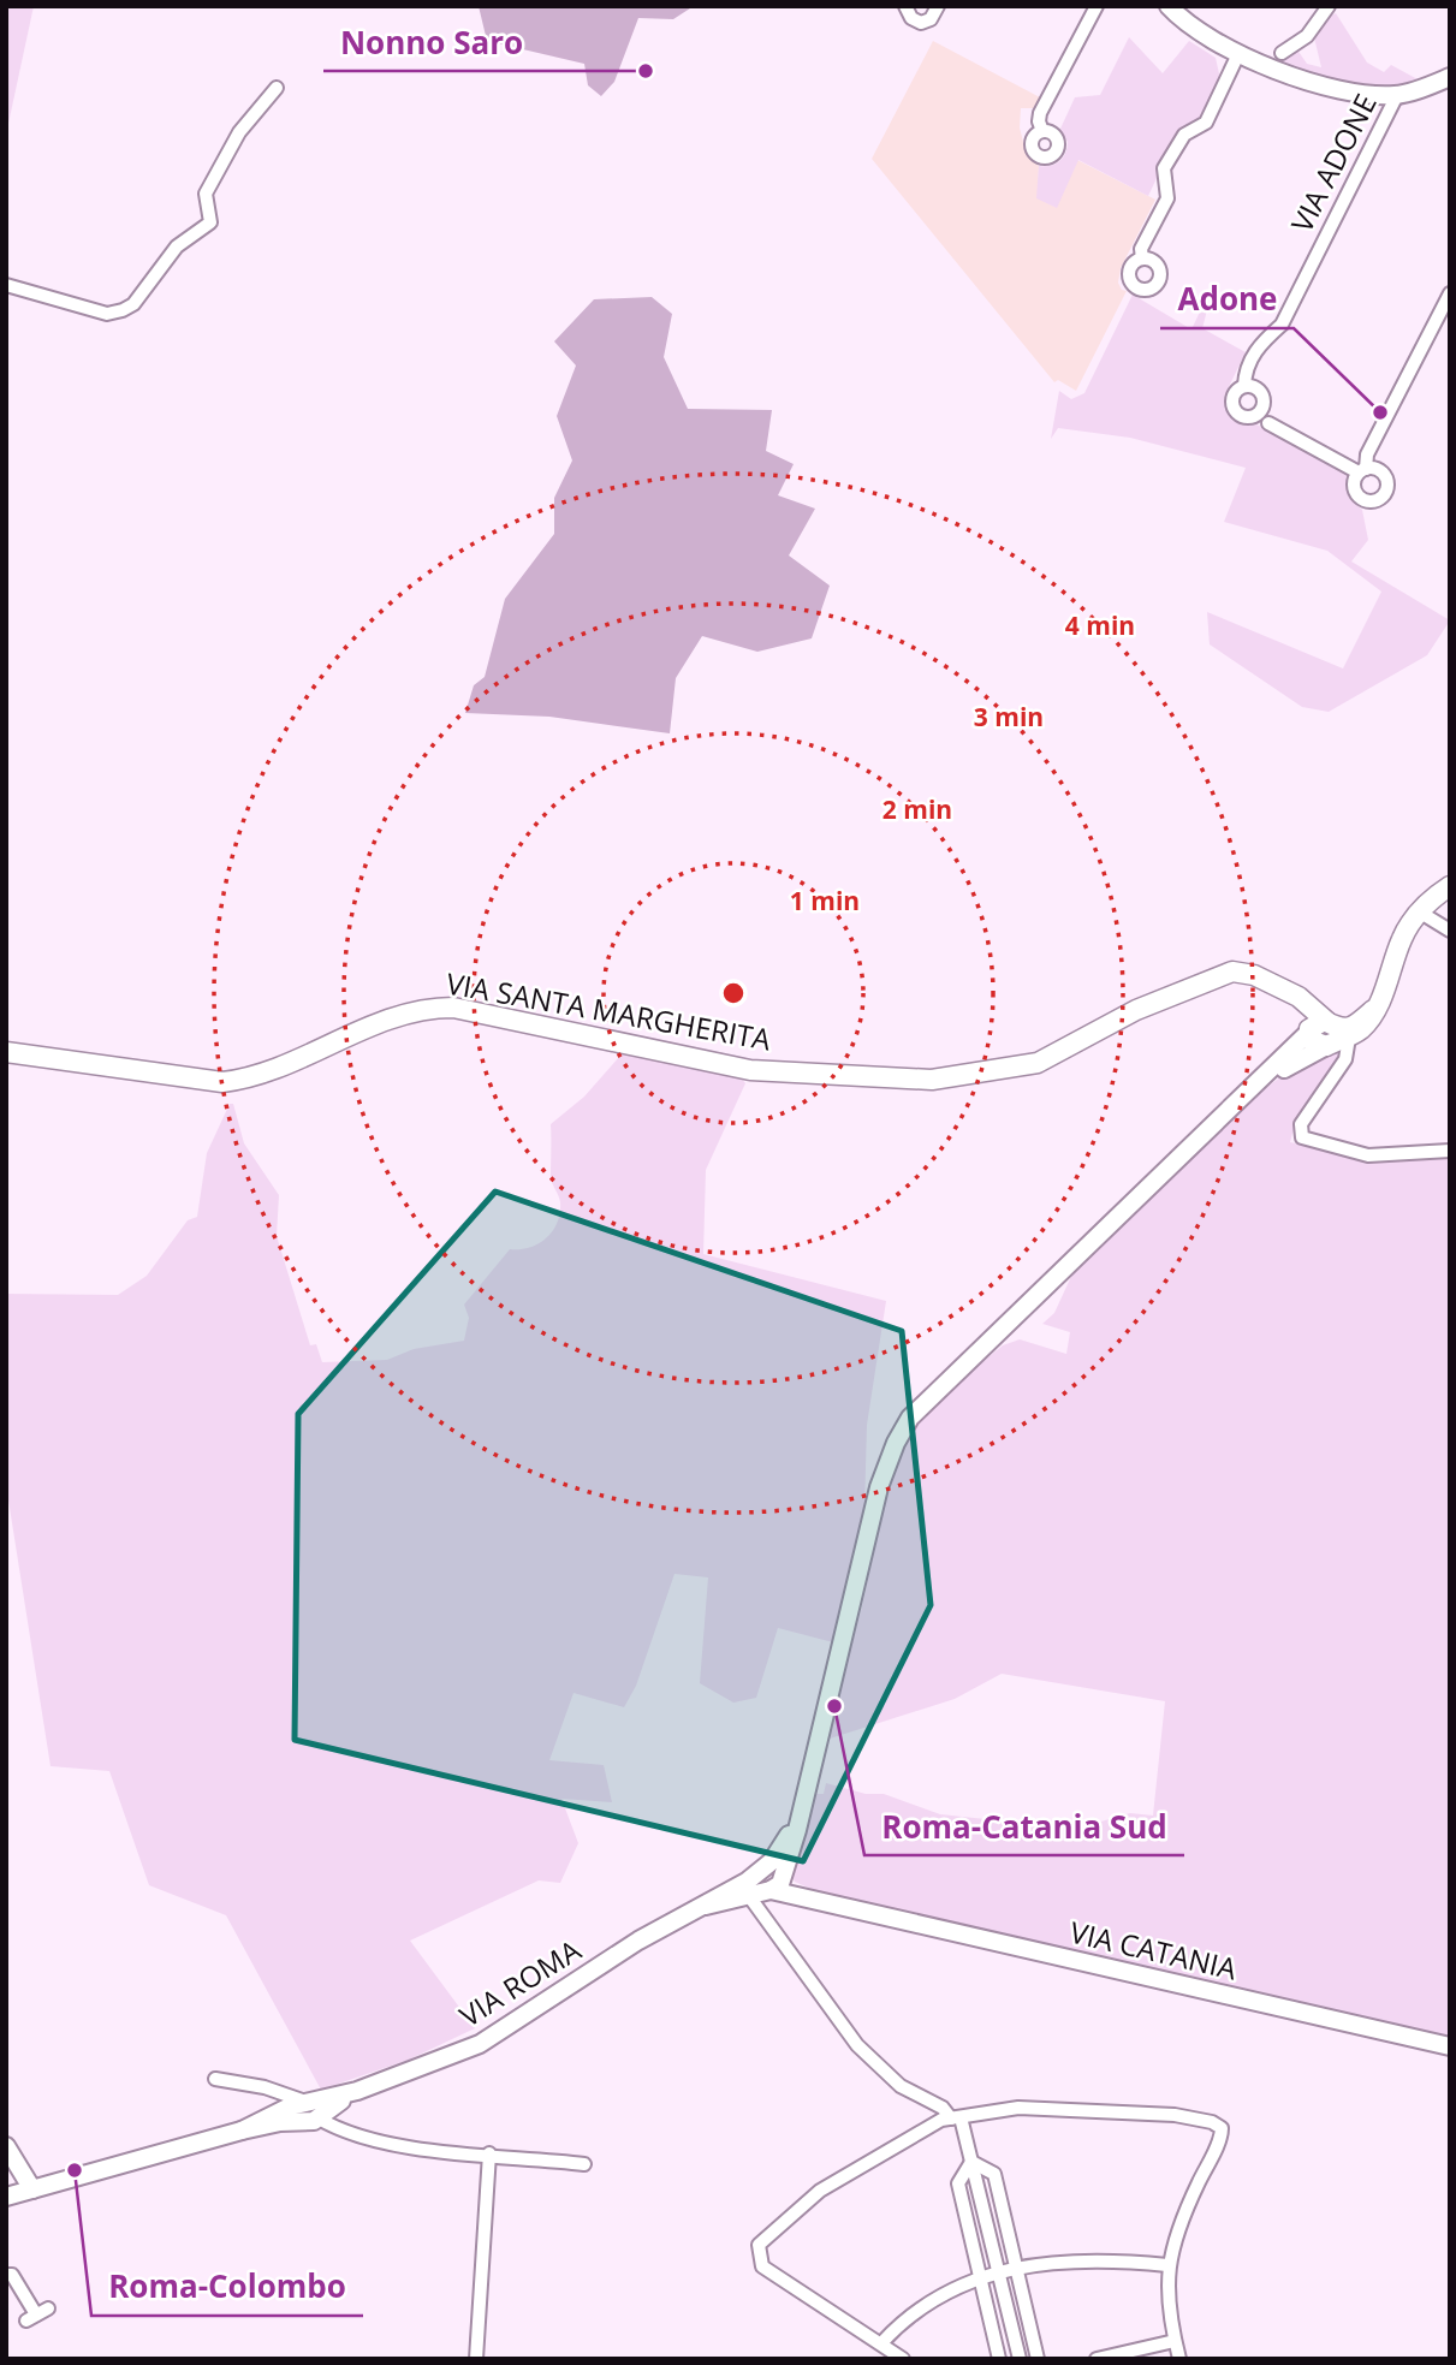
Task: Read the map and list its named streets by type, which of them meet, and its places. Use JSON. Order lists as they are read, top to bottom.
{
  "streets": {
    "main road": ["VIA SANTA MARGHERITA"],
    "street": ["VIA ADONE", "VIA CATANIA", "VIA ROMA"]
  },
  "places": [
    "Nonno Saro",
    "Adone",
    "Roma-Catania Sud",
    "Roma-Colombo"
  ],
  "rings": [
    "4 min",
    "3 min",
    "2 min",
    "1 min"
  ]
}
